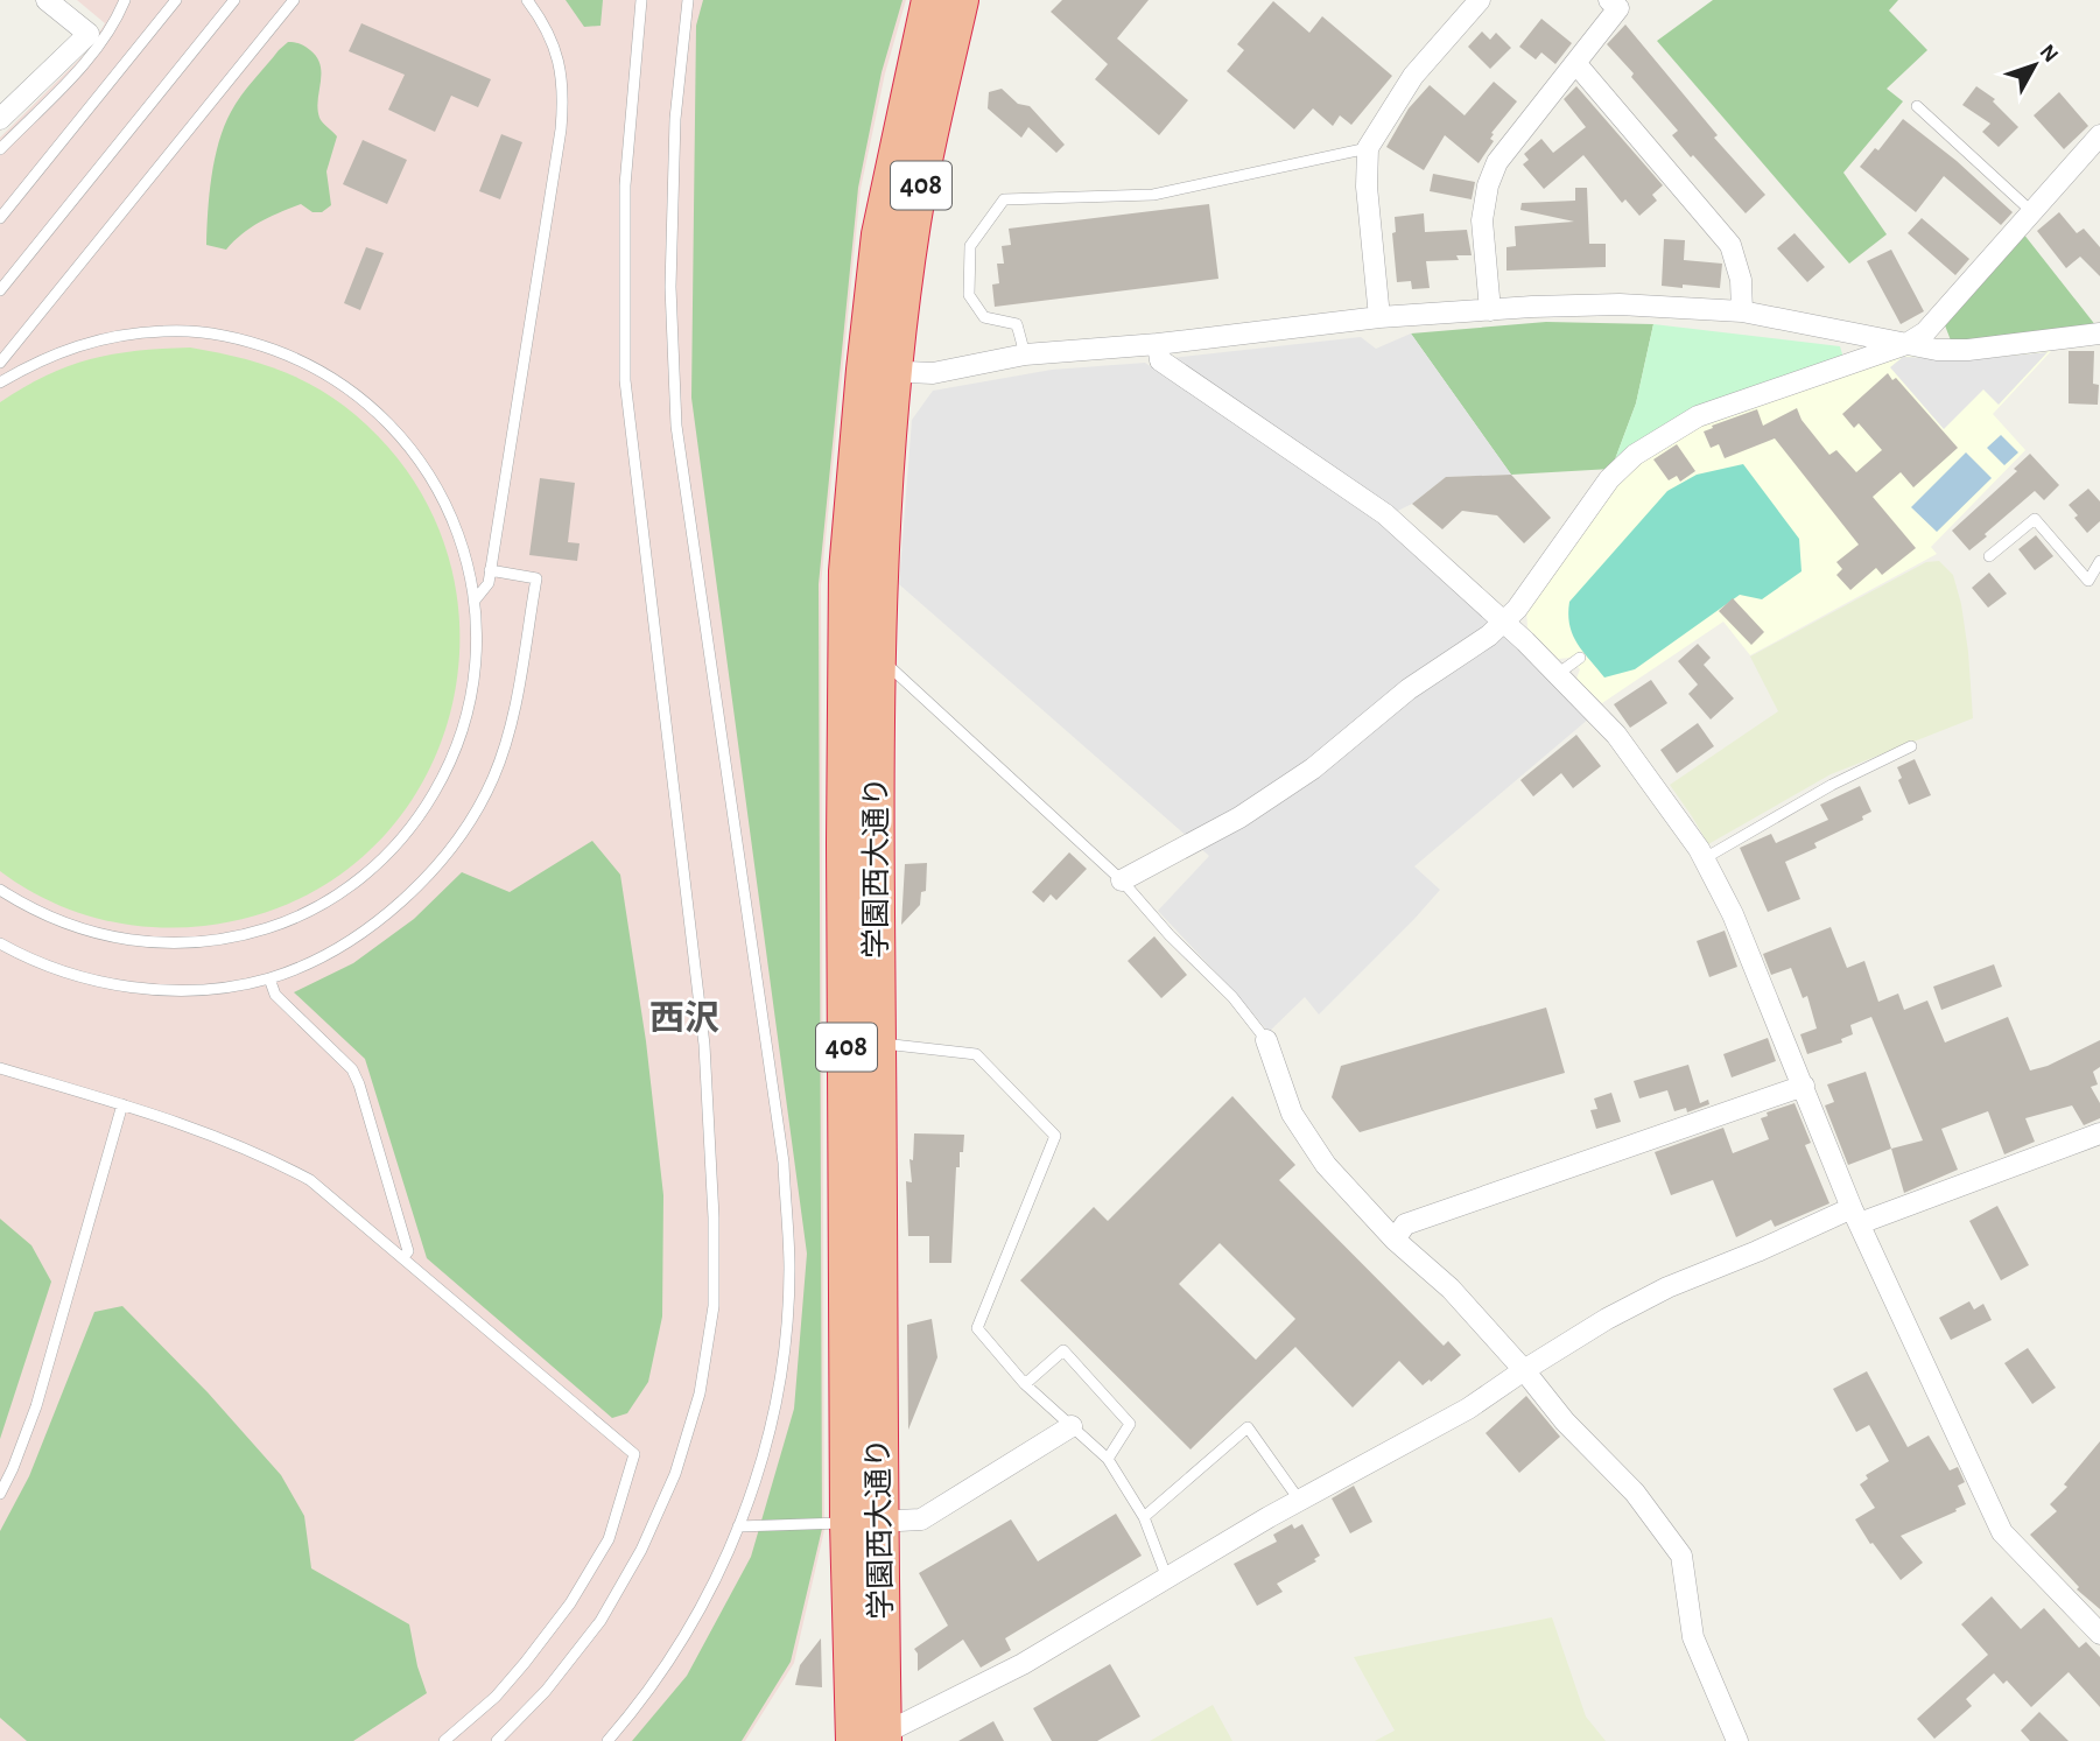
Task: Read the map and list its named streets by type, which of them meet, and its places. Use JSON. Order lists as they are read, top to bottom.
{
  "streets": {
    "highway": ["408", "学園西大通り"]
  },
  "districts": ["西沢"],
  "north": "top right"
}
